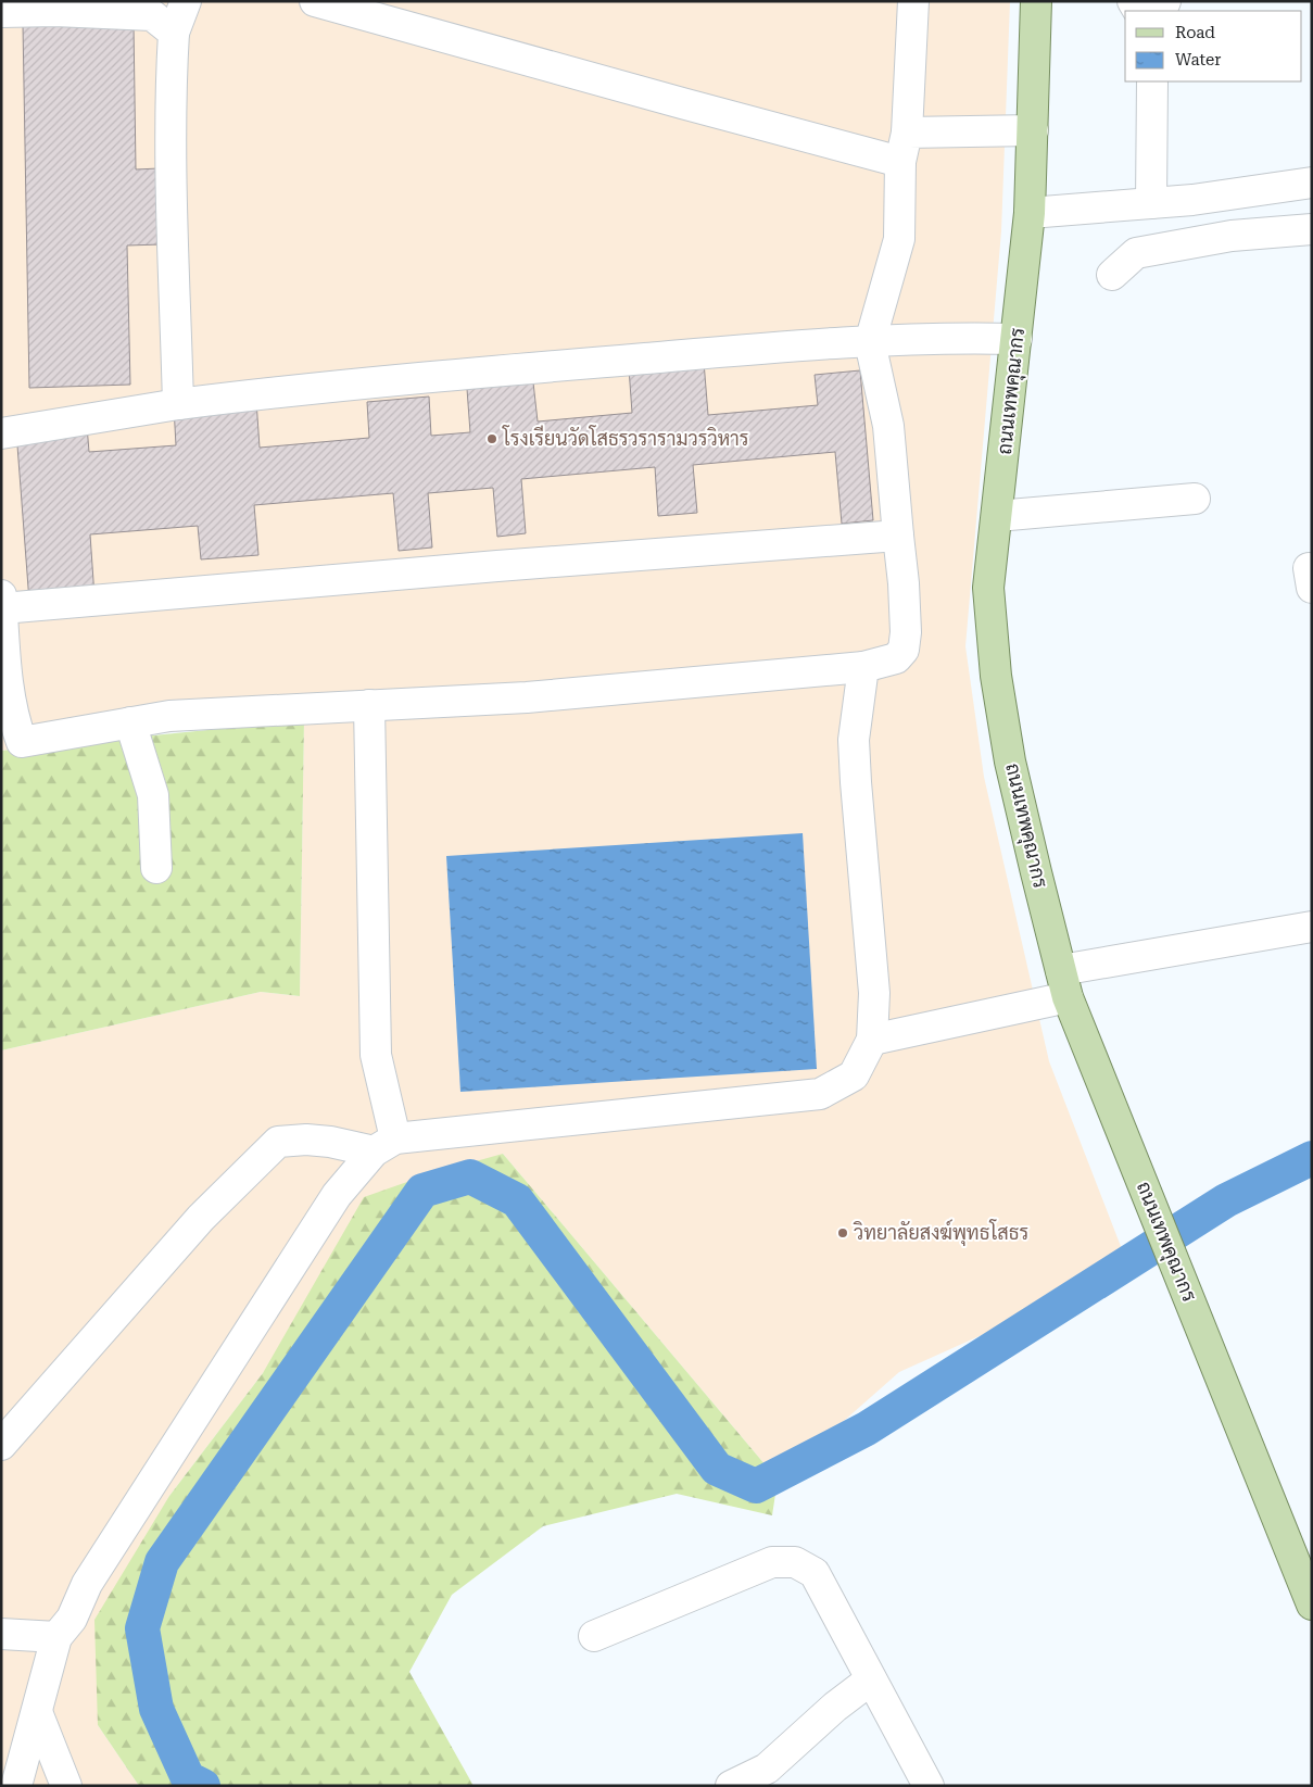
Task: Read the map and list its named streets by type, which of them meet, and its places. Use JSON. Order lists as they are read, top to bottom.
{
  "streets": {
    "main road": ["ถนนเทพคุณากร"]
  },
  "places": ["โรงเรียนวัดโสธรวรารามวรวิหาร", "วิทยาลัยสงฆ์พุทธโสธร"],
  "legend": ["Road", "Water"]
}
